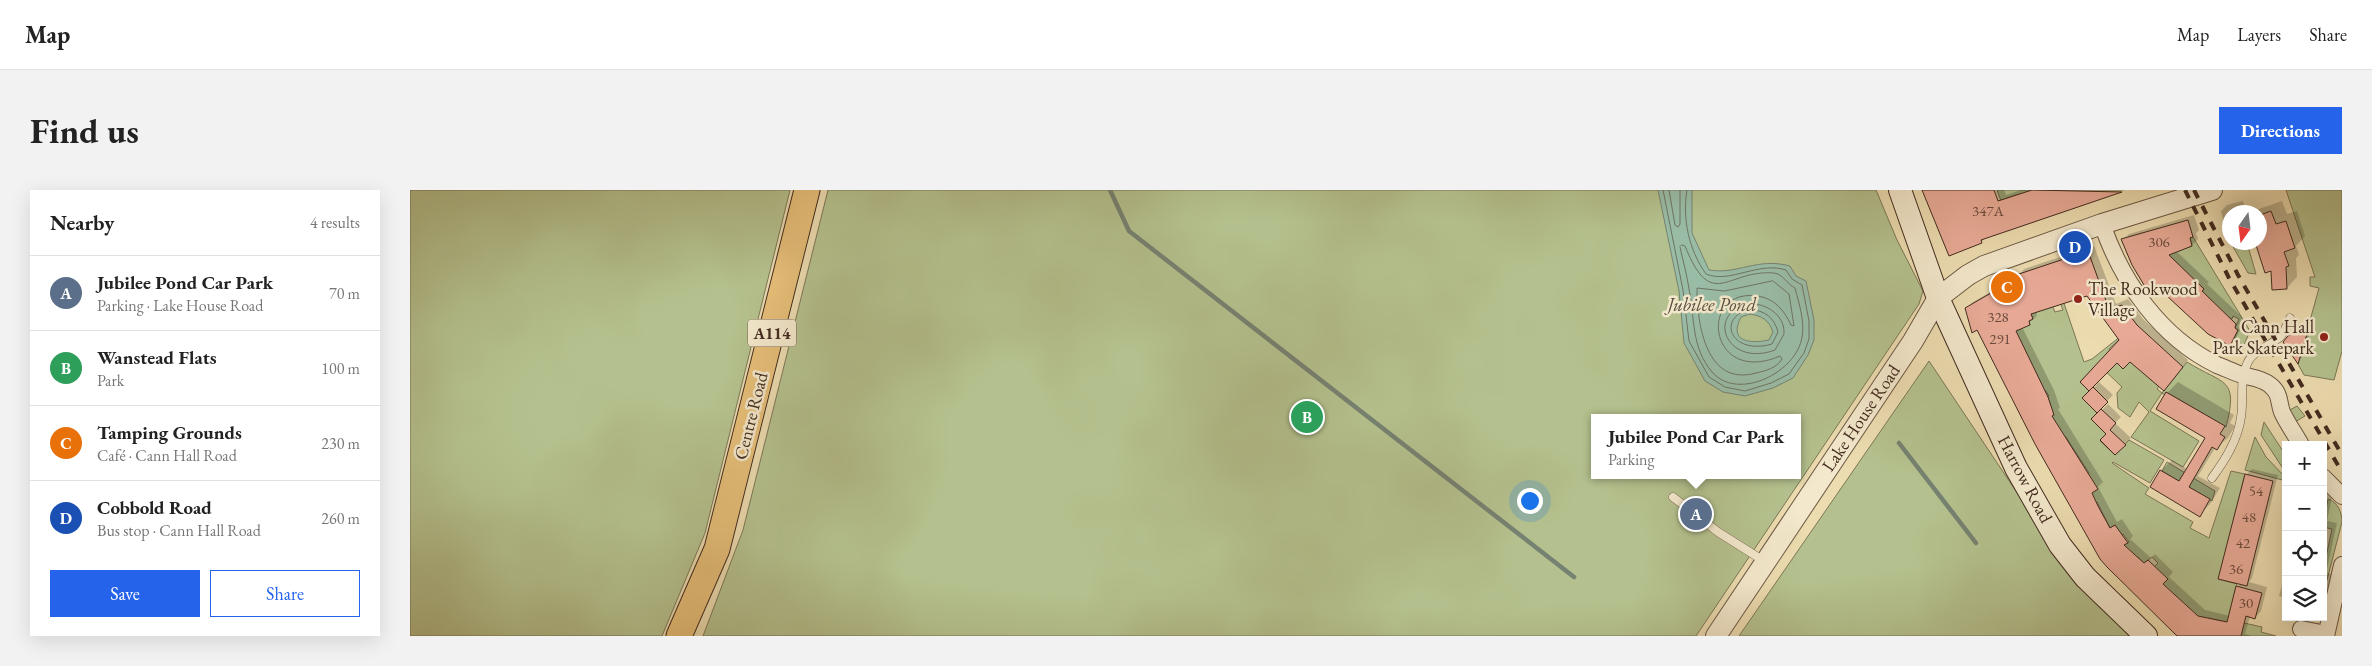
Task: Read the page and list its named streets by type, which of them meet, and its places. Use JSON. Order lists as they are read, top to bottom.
{
  "streets": {
    "main road": ["A114", "Centre Road", "Harrow Road"],
    "street": ["Lake House Road"]
  },
  "crossings": [
    ["Lake House Road", "Harrow Road"]
  ],
  "water": ["Jubilee Pond"],
  "places": ["The Rookwood Village", "Cann Hall Park Skatepark"],
  "house_numbers": [
    "347A",
    "306",
    "328",
    "291",
    "54",
    "48",
    "42",
    "36",
    "30"
  ],
  "north": "bottom",
  "page": {
    "header": "Map",
    "nav": ["Map", "Layers", "Share"],
    "buttons": [
      "Directions",
      ["Save", "Share"]
    ],
    "title": "Find us",
    "heading": ["Nearby", "4 results"],
    "pins": [
      "D",
      "C",
      "B",
      "A"
    ],
    "list": [
      {
        "mark": "A",
        "name": "Jubilee Pond Car Park",
        "note": "Parking · Lake House Road",
        "value": "70 m"
      },
      {
        "mark": "B",
        "name": "Wanstead Flats",
        "note": "Park",
        "value": "100 m"
      },
      {
        "mark": "C",
        "name": "Tamping Grounds",
        "note": "Café · Cann Hall Road",
        "value": "230 m"
      },
      {
        "mark": "D",
        "name": "Cobbold Road",
        "note": "Bus stop · Cann Hall Road",
        "value": "260 m"
      }
    ],
    "popup": ["Jubilee Pond Car Park", "Parking"],
    "map_buttons": ["+", "−"]
  }
}
